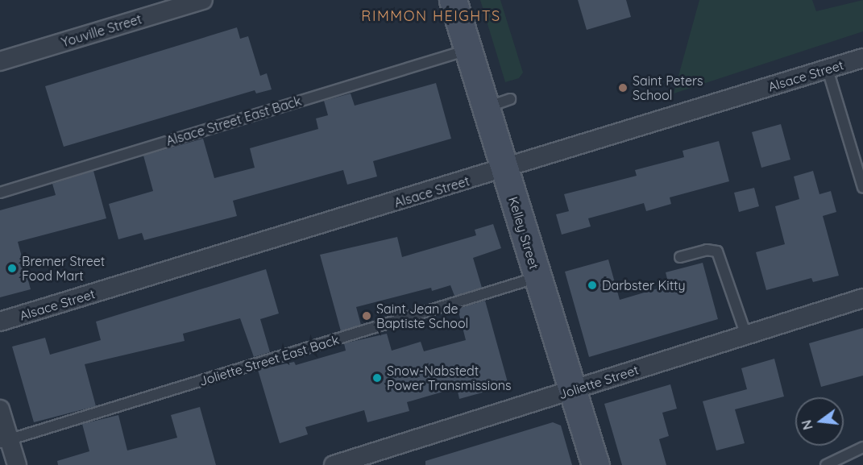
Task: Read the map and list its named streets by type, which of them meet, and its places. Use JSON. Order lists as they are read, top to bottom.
{
  "streets": {
    "street": [
      "Youville Street",
      "Alsace Street",
      "Kelley Street",
      "Joliette Street"
    ],
    "lane": ["Alsace Street East Back", "Joliette Street East Back"]
  },
  "crossings": [
    ["Alsace Street", "Kelley Street"],
    ["Alsace Street East Back", "Kelley Street"],
    ["Kelley Street", "Joliette Street East Back"],
    ["Kelley Street", "Joliette Street"]
  ],
  "districts": ["RIMMON HEIGHTS"],
  "places": [
    "Saint Peters School",
    "Bremer Street Food Mart",
    "Darbster Kitty",
    "Saint Jean de Baptiste School",
    "Snow-Nabstedt Power Transmissions"
  ],
  "north": "left"
}
